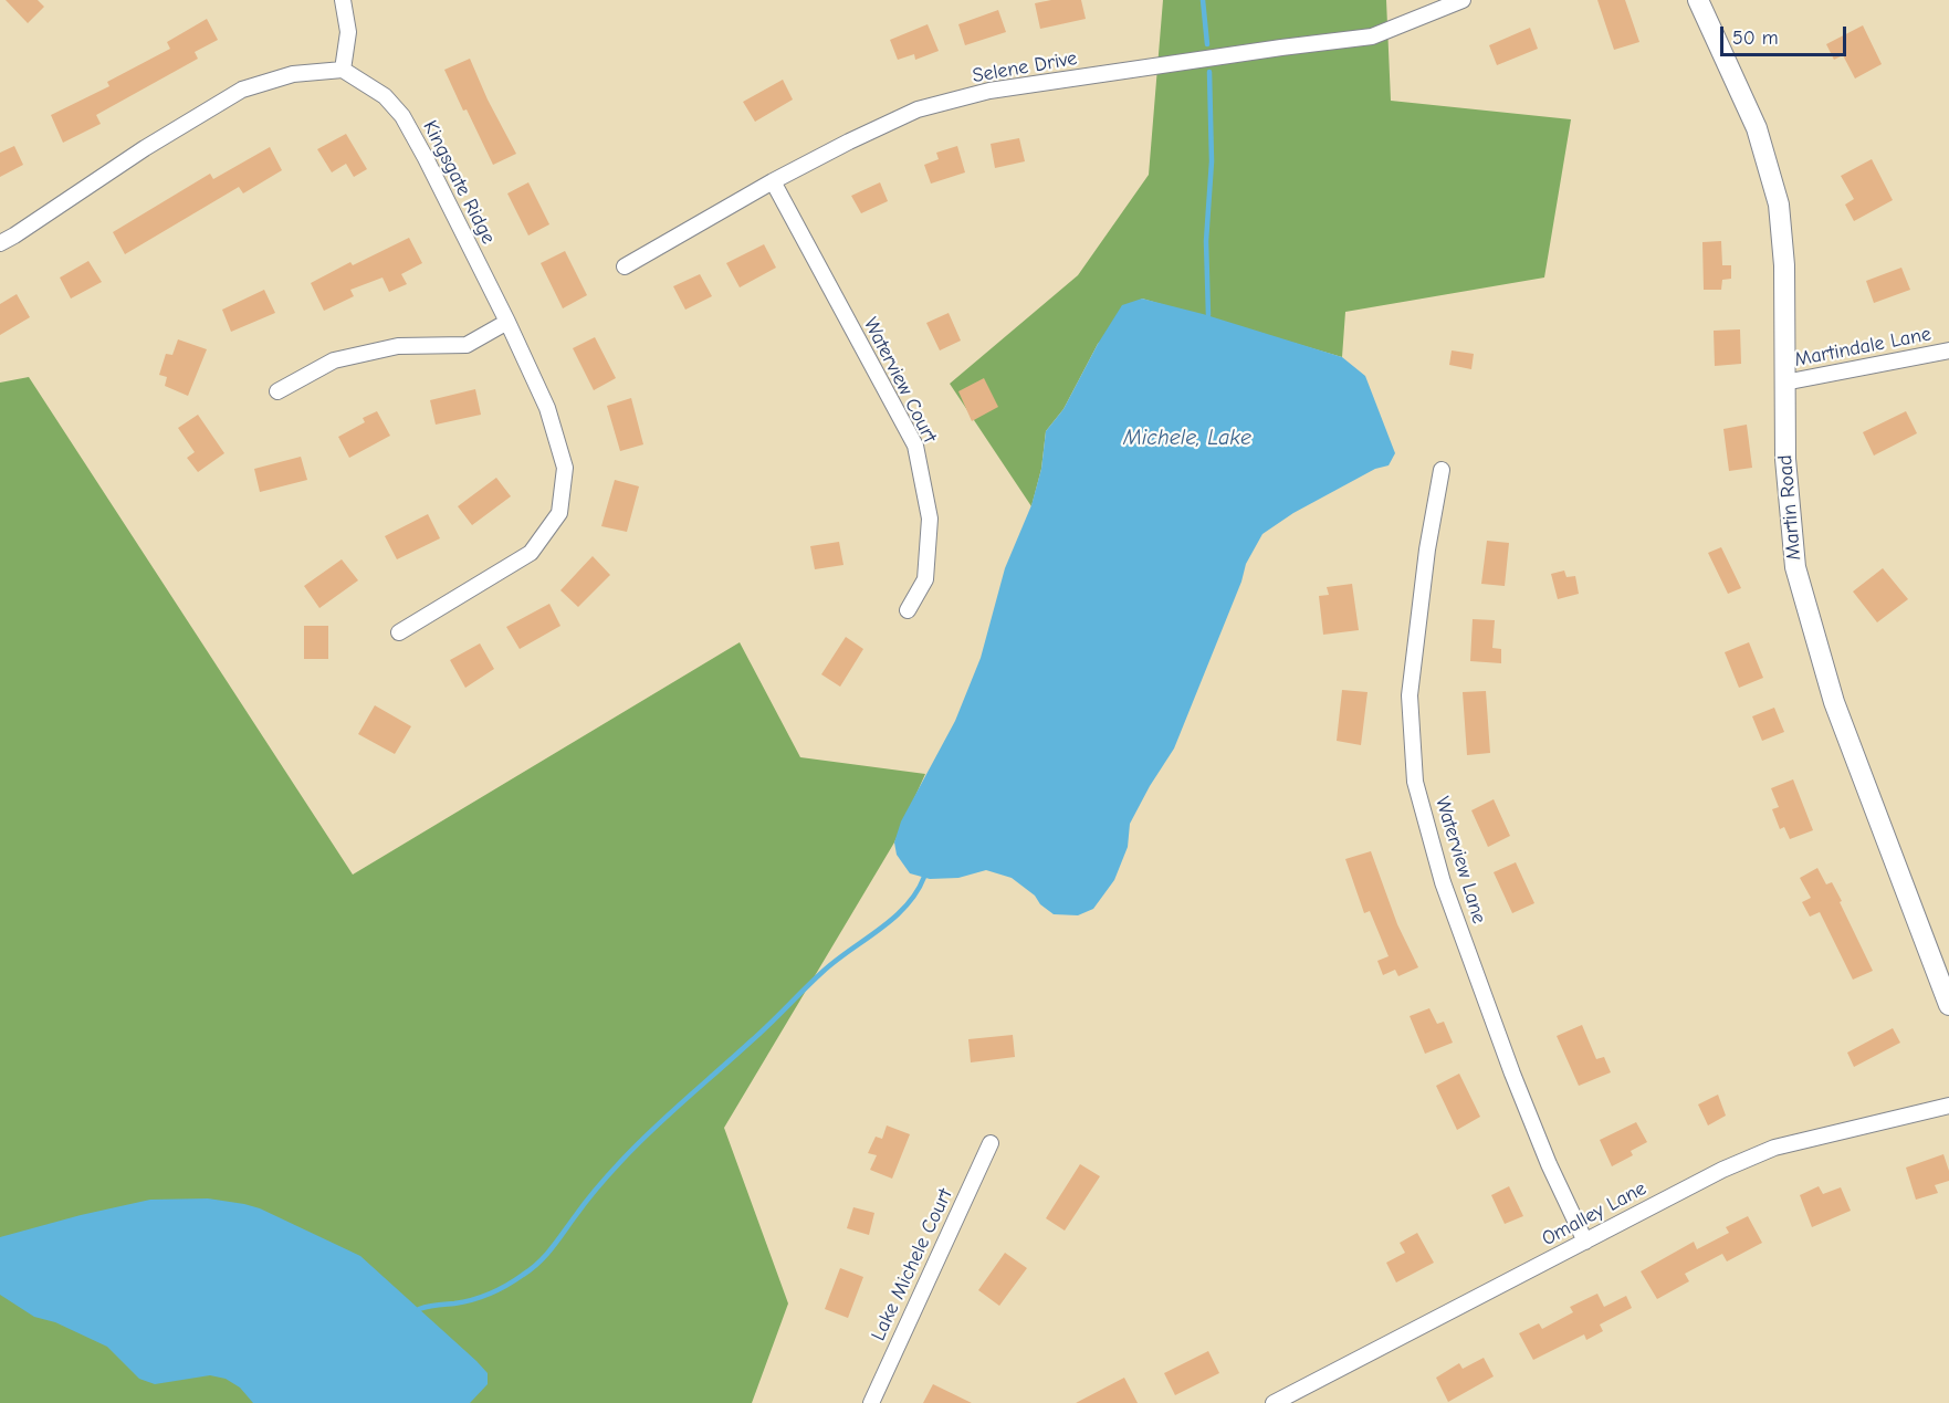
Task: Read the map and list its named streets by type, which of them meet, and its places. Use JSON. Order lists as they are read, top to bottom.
{
  "streets": {
    "street": [
      "Selene Drive",
      "Kingsgate Ridge",
      "Martindale Lane",
      "Waterview Court",
      "Martin Road",
      "Waterview Lane",
      "Omalley Lane",
      "Lake Michele Court"
    ]
  },
  "crossings": [
    ["Selene Drive", "Waterview Court"],
    ["Martindale Lane", "Martin Road"],
    ["Waterview Lane", "Omalley Lane"]
  ],
  "water": ["Michele, Lake"],
  "scale_bar": "50 m"
}
